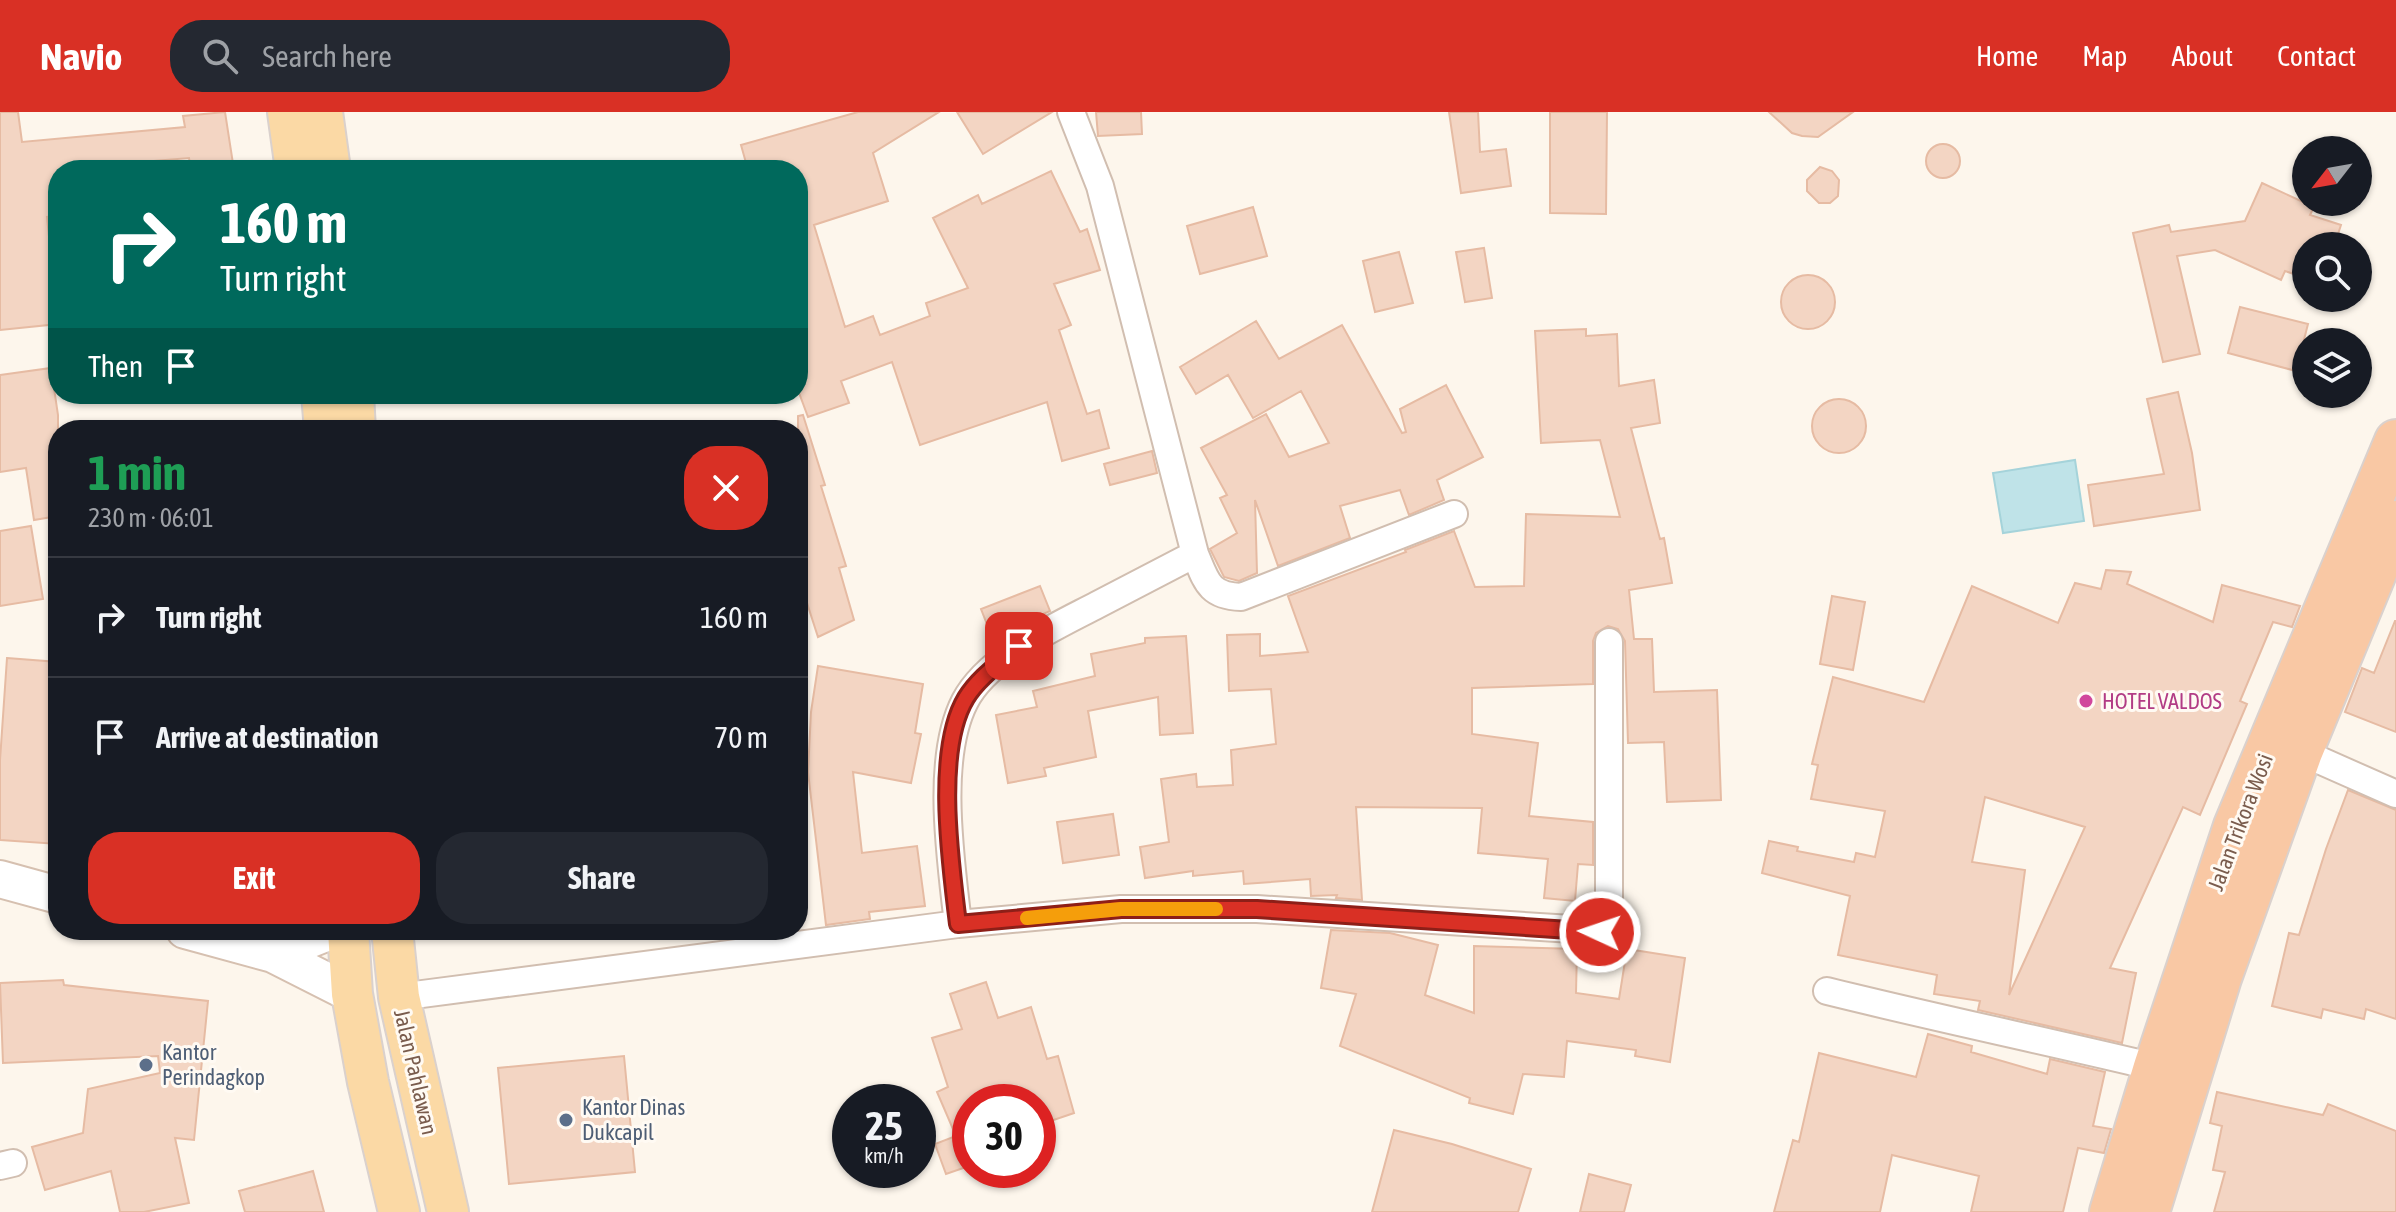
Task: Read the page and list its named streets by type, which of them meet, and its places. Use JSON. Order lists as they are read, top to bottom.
{
  "streets": {
    "highway": ["Jalan Trikora Wosi"],
    "main road": ["Jalan Pahlawan"]
  },
  "places": ["HOTEL VALDOS", "Kantor Perindagkop", "Kantor Dinas Dukcapil"],
  "north": "bottom left",
  "page": {
    "header": "Navio",
    "search": "Search here",
    "nav": [
      "Home",
      "Map",
      "About",
      "Contact"
    ],
    "turn": ["160 m", "Turn right"],
    "then": "Then",
    "heading": ["1 min", "230 m · 06:01"],
    "list": [
      {
        "name": "Turn right",
        "value": "160 m"
      },
      {
        "name": "Arrive at destination",
        "value": "70 m"
      }
    ],
    "buttons": ["Exit", "Share"],
    "speed": "25 km/h",
    "limit": "30"
  }
}
